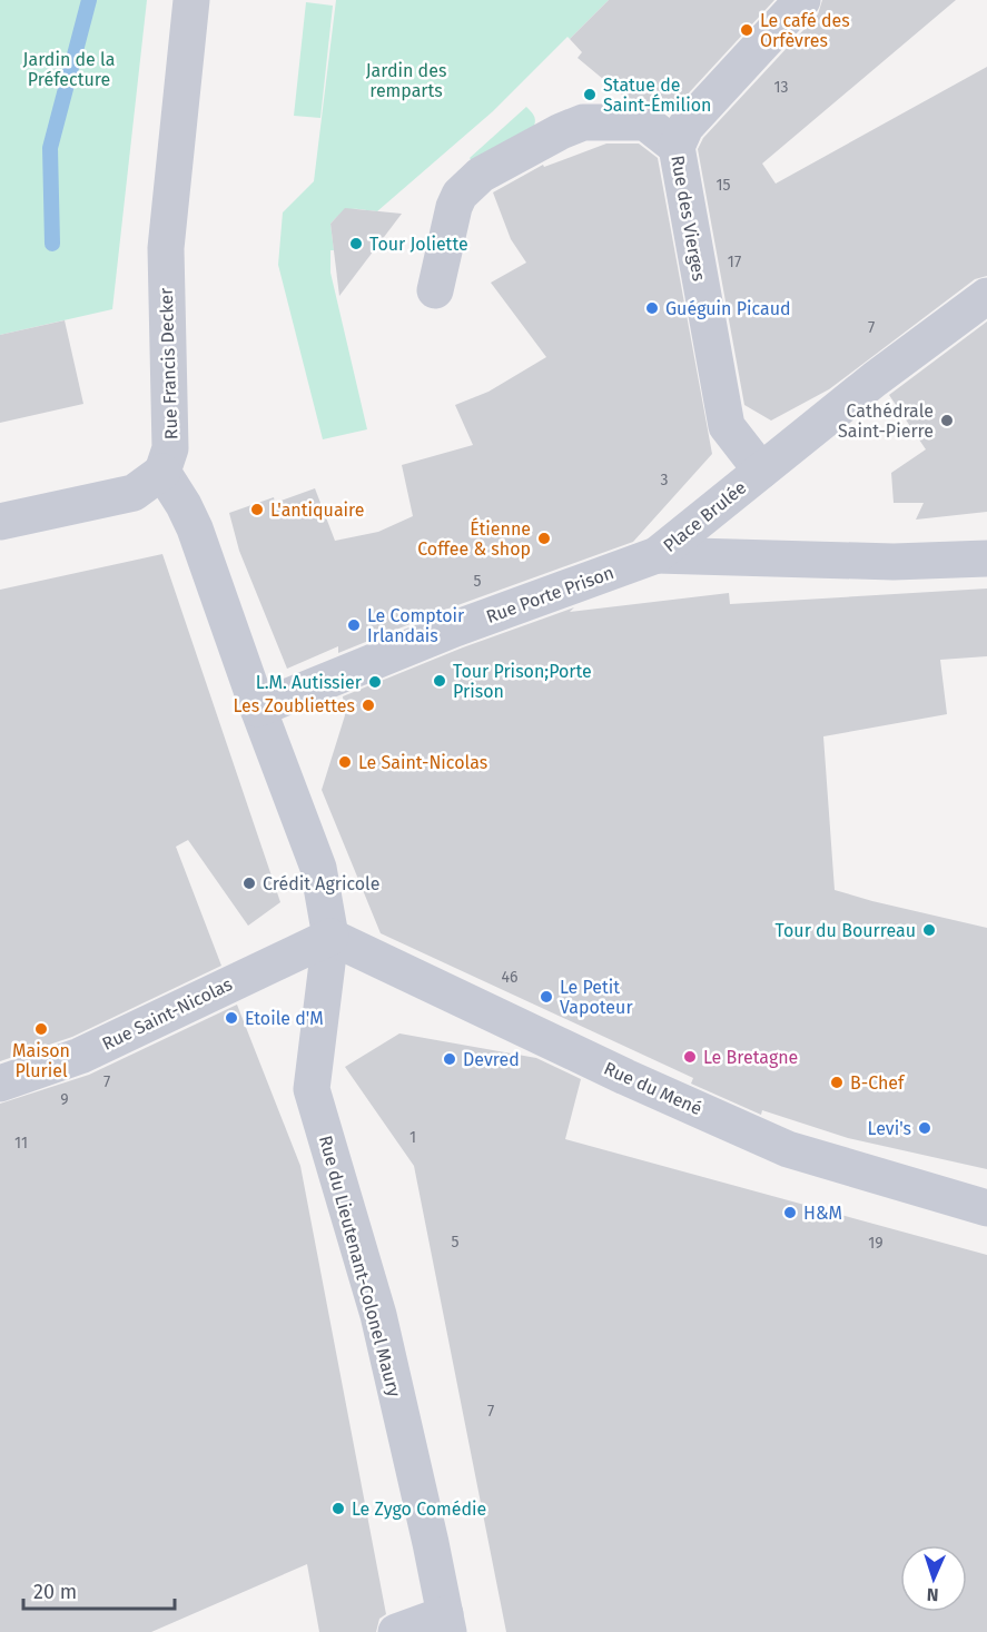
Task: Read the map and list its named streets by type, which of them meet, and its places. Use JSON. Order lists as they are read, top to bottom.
{
  "streets": {
    "street": [
      "Rue des Vierges",
      "Rue Francis Decker",
      "Place Brulée",
      "Rue Porte Prison",
      "Rue Saint-Nicolas",
      "Rue du Mené",
      "Rue du Lieutenant-Colonel Maury"
    ]
  },
  "crossings": [
    ["Rue des Vierges", "Place Brulée"],
    ["Place Brulée", "Rue Porte Prison"],
    ["Rue Saint-Nicolas", "Rue du Mené"],
    ["Rue Saint-Nicolas", "Rue du Lieutenant-Colonel Maury"],
    ["Rue du Mené", "Rue du Lieutenant-Colonel Maury"]
  ],
  "parks": ["Jardin de la Préfecture", "Jardin des remparts"],
  "places": [
    "Le café des Orfèvres",
    "Statue de Saint-Émilion",
    "Tour Joliette",
    "Guéguin Picaud",
    "Cathédrale Saint-Pierre",
    "L'antiquaire",
    "Étienne Coffee & shop",
    "Le Comptoir Irlandais",
    "Tour Prison;Porte Prison",
    "L.M. Autissier",
    "Les Zoubliettes",
    "Le Saint-Nicolas",
    "Crédit Agricole",
    "Tour du Bourreau",
    "Le Petit Vapoteur",
    "Etoile d'M",
    "Maison Pluriel",
    "Le Bretagne",
    "Devred",
    "B-Chef",
    "Levi's",
    "H&M",
    "Le Zygo Comédie"
  ],
  "house_numbers": [
    "13",
    "15",
    "17",
    "7",
    "3",
    "5",
    "46",
    "7",
    "9",
    "1",
    "11",
    "5",
    "19",
    "7"
  ],
  "scale_bar": "20 m",
  "north": "bottom"
}
